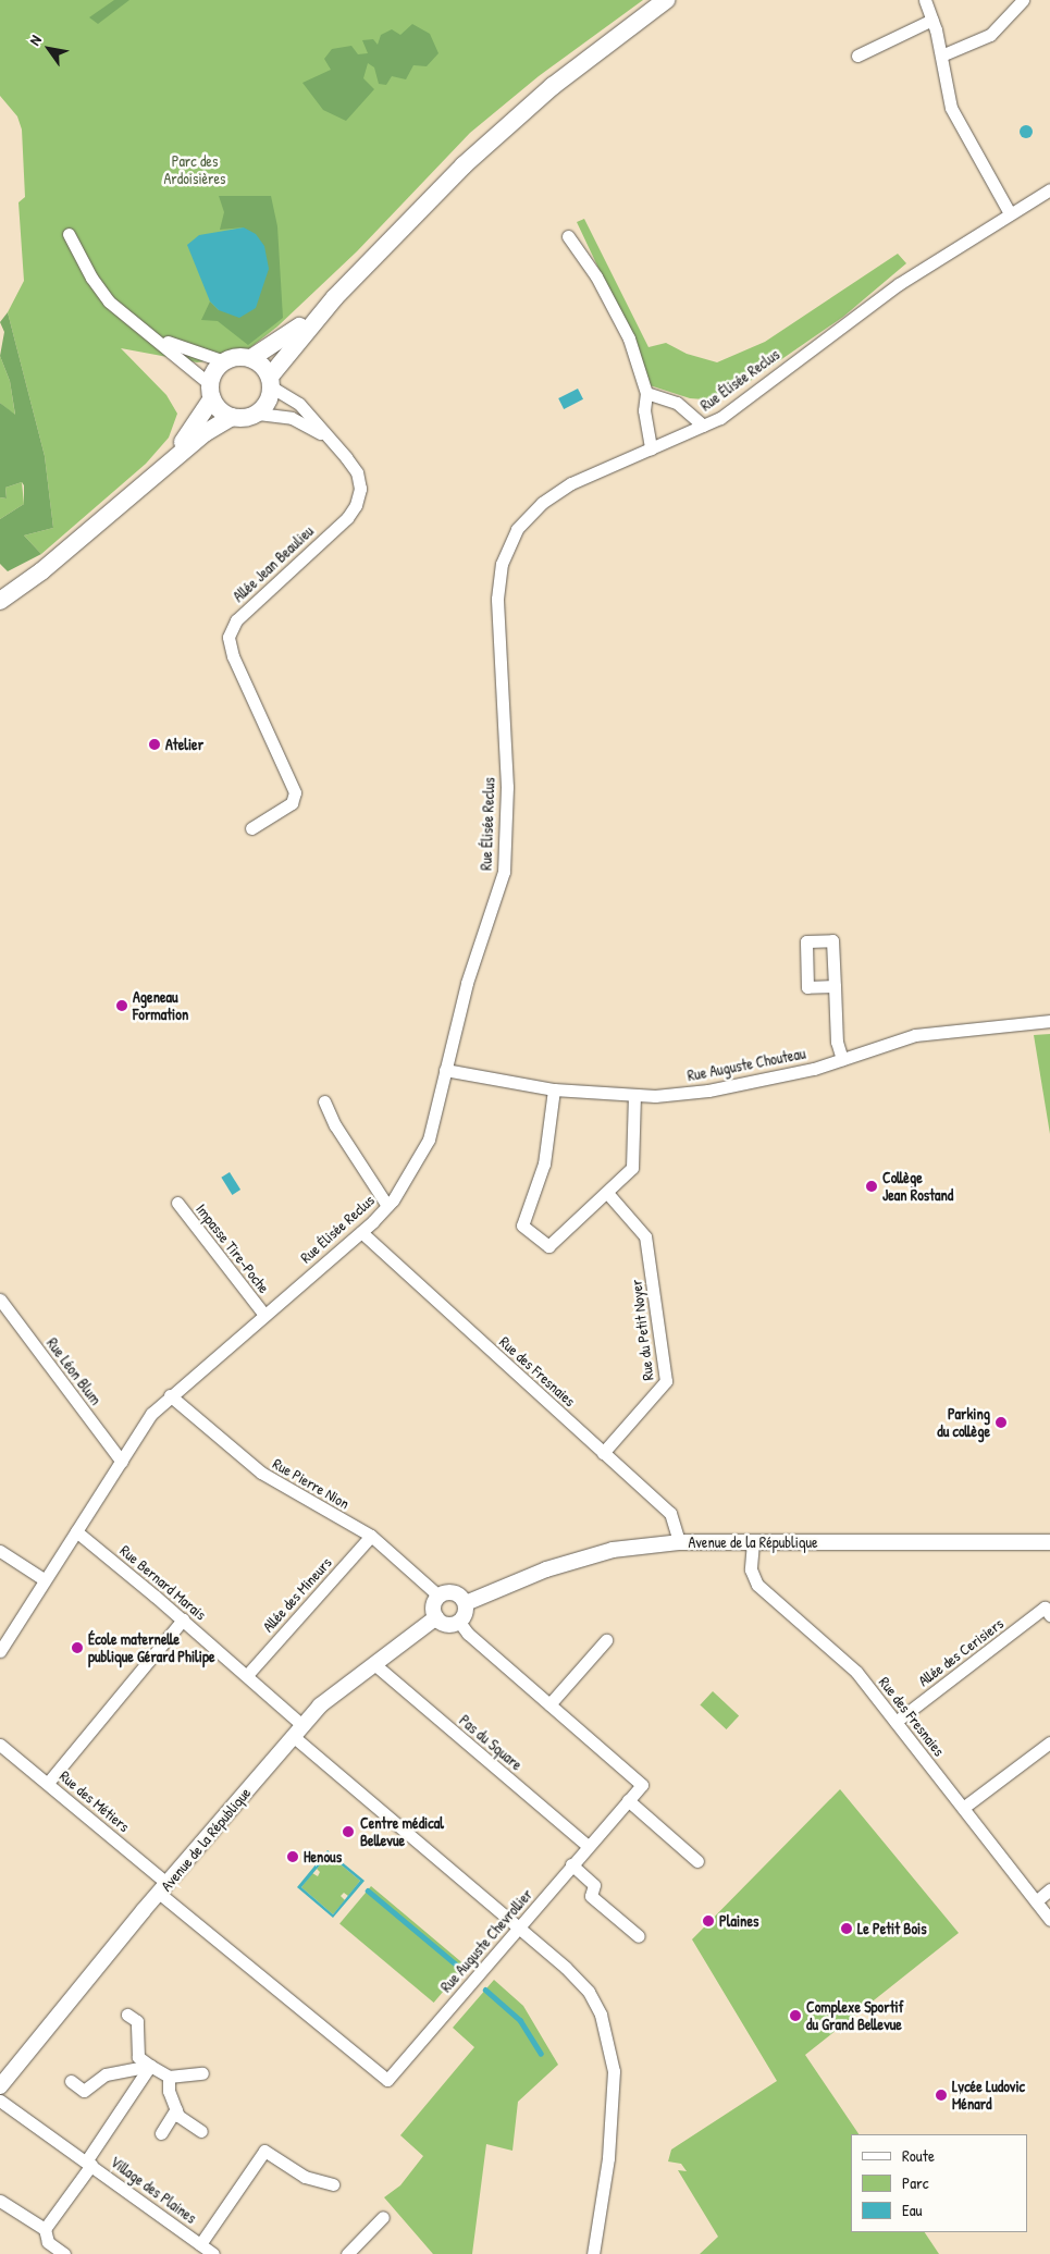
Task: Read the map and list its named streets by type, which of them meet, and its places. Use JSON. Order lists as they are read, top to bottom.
{
  "streets": {
    "street": [
      "Rue Élisée Reclus",
      "Allée Jean Beaulieu",
      "Rue Auguste Chouteau",
      "Impasse Tire-Poche",
      "Rue du Petit Noyer",
      "Rue Léon Blum",
      "Rue des Fresnaies",
      "Rue Pierre Nion",
      "Avenue de la République",
      "Rue Bernard Marais",
      "Allée des Mineurs",
      "Allée des Cerisiers",
      "Pas du Square",
      "Rue des Métiers",
      "Rue Auguste Chevrollier",
      "Village des Plaines"
    ]
  },
  "crossings": [
    ["Rue Élisée Reclus", "Rue Auguste Chouteau"],
    ["Rue Élisée Reclus", "Impasse Tire-Poche"],
    ["Rue Élisée Reclus", "Rue Léon Blum"],
    ["Rue Élisée Reclus", "Rue des Fresnaies"],
    ["Rue Élisée Reclus", "Rue Pierre Nion"],
    ["Rue Élisée Reclus", "Rue Bernard Marais"],
    ["Rue du Petit Noyer", "Rue des Fresnaies"],
    ["Rue des Fresnaies", "Avenue de la République"],
    ["Rue des Fresnaies", "Allée des Cerisiers"],
    ["Rue Pierre Nion", "Avenue de la République"],
    ["Rue Pierre Nion", "Allée des Mineurs"],
    ["Rue Pierre Nion", "Rue Auguste Chevrollier"],
    ["Avenue de la République", "Rue Bernard Marais"],
    ["Avenue de la République", "Pas du Square"],
    ["Avenue de la République", "Rue des Métiers"],
    ["Avenue de la République", "Rue Auguste Chevrollier"],
    ["Rue Bernard Marais", "Allée des Mineurs"],
    ["Rue Bernard Marais", "Rue Auguste Chevrollier"],
    ["Pas du Square", "Rue Auguste Chevrollier"],
    ["Rue des Métiers", "Rue Auguste Chevrollier"]
  ],
  "parks": ["Parc des Ardoisières"],
  "places": [
    "Atelier",
    "Ageneau Formation",
    "Collège Jean Rostand",
    "Parking du collège",
    "École maternelle publique Gérard Philipe",
    "Centre médical Bellevue",
    "Henous",
    "Plaines",
    "Le Petit Bois",
    "Complexe Sportif du Grand Bellevue",
    "Lycée Ludovic Ménard"
  ],
  "legend": ["Route", "Parc", "Eau"],
  "north": "top left"
}
